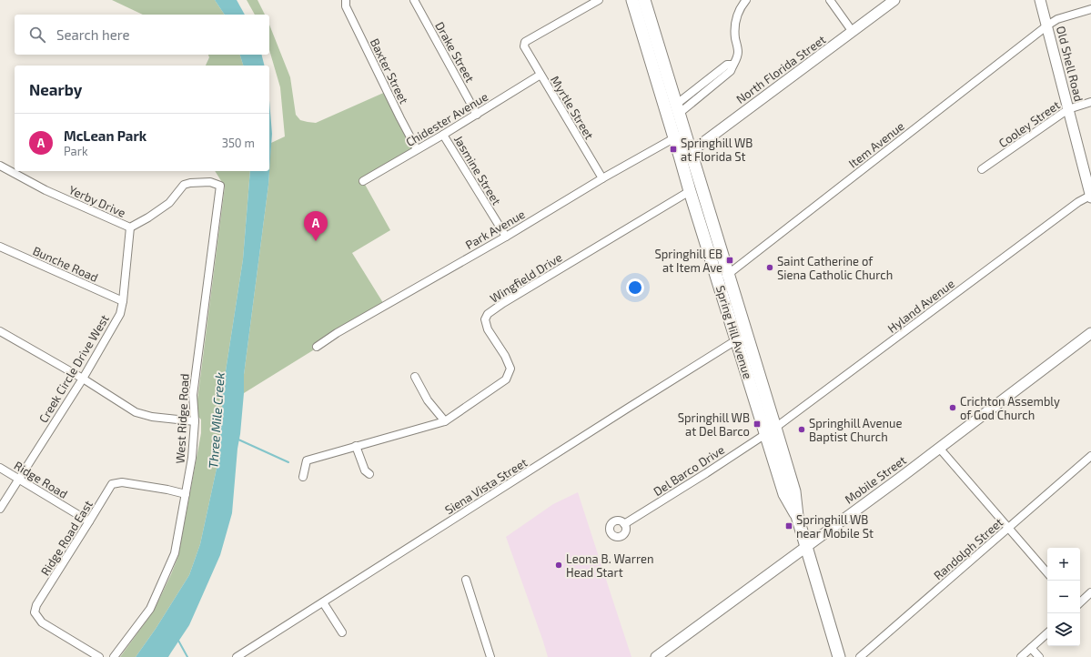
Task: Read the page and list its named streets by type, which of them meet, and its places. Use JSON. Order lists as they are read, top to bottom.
{
  "streets": {
    "main road": ["Spring Hill Avenue"],
    "street": [
      "Drake Street",
      "Old Shell Road",
      "North Florida Street",
      "Baxter Street",
      "Myrtle Street",
      "Chidester Avenue",
      "Cooley Street",
      "Item Avenue",
      "Jasmine Street",
      "Yerby Drive",
      "Park Avenue",
      "Bunche Road",
      "Wingfield Drive",
      "Hyland Avenue",
      "Creek Circle Drive West",
      "West Ridge Road",
      "Del Barco Drive",
      "Ridge Road",
      "Mobile Street",
      "Siena Vista Street",
      "Ridge Road East",
      "Randolph Street"
    ]
  },
  "crossings": [
    ["Drake Street", "Chidester Avenue"],
    ["Old Shell Road", "Cooley Street"],
    ["Old Shell Road", "Item Avenue"],
    ["Old Shell Road", "Hyland Avenue"],
    ["North Florida Street", "Spring Hill Avenue"],
    ["Baxter Street", "Chidester Avenue"],
    ["Myrtle Street", "Chidester Avenue"],
    ["Myrtle Street", "Park Avenue"],
    ["Chidester Avenue", "Jasmine Street"],
    ["Item Avenue", "Spring Hill Avenue"],
    ["Jasmine Street", "Park Avenue"],
    ["Yerby Drive", "Creek Circle Drive West"],
    ["Yerby Drive", "West Ridge Road"],
    ["Park Avenue", "Spring Hill Avenue"],
    ["Bunche Road", "Creek Circle Drive West"],
    ["Wingfield Drive", "Spring Hill Avenue"],
    ["Hyland Avenue", "Spring Hill Avenue"],
    ["Hyland Avenue", "Del Barco Drive"],
    ["Spring Hill Avenue", "Del Barco Drive"],
    ["Spring Hill Avenue", "Mobile Street"],
    ["Spring Hill Avenue", "Siena Vista Street"],
    ["Creek Circle Drive West", "Ridge Road"],
    ["West Ridge Road", "Ridge Road East"],
    ["Ridge Road", "Ridge Road East"]
  ],
  "water": ["Three Mile Creek"],
  "places": {
    "transit": [
      "Springhill WB at Florida St",
      "Springhill EB at Item Ave",
      "Springhill WB at Del Barco",
      "Springhill WB near Mobile St"
    ],
    "other": [
      "Saint Catherine of Siena Catholic Church",
      "Crichton Assembly of God Church",
      "Springhill Avenue Baptist Church",
      "Leona B. Warren Head Start"
    ]
  },
  "page": {
    "search": "Search here",
    "heading": "Nearby",
    "list": [
      {
        "mark": "A",
        "name": "McLean Park",
        "note": "Park",
        "value": "350 m"
      }
    ],
    "pins": "A",
    "map_buttons": ["+", "−"]
  }
}
